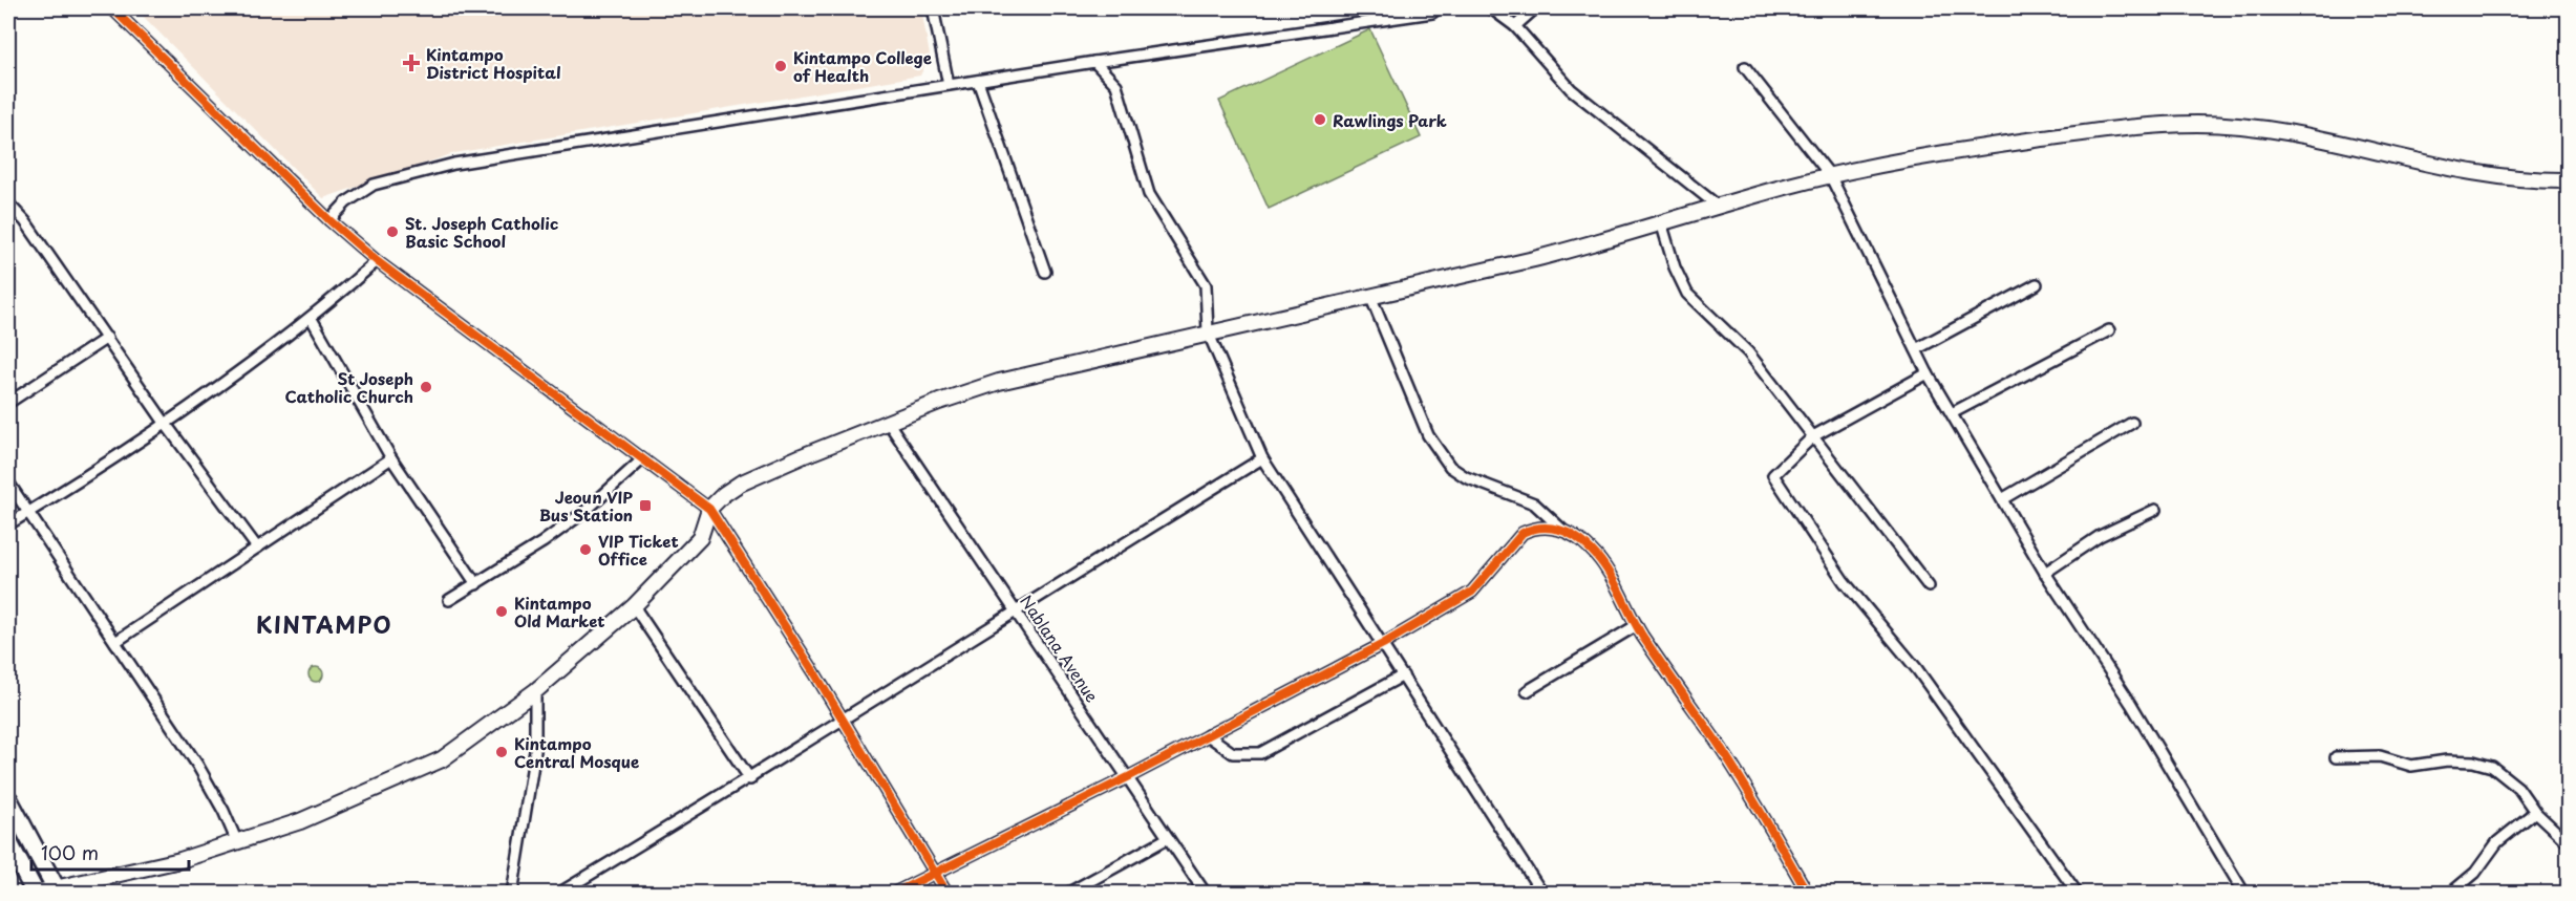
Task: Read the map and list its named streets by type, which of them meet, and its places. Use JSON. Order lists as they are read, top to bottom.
{
  "streets": {
    "street": ["Nablana Avenue"]
  },
  "districts": ["KINTAMPO"],
  "places": {
    "health": ["Kintampo District Hospital"],
    "other": [
      "Kintampo College of Health",
      "Rawlings Park",
      "St. Joseph Catholic Basic School",
      "St Joseph Catholic Church",
      "VIP Ticket Office",
      "Kintampo Old Market",
      "Kintampo Central Mosque"
    ],
    "transit": ["Jeoun VIP Bus Station"]
  },
  "scale_bar": "100 m"
}
